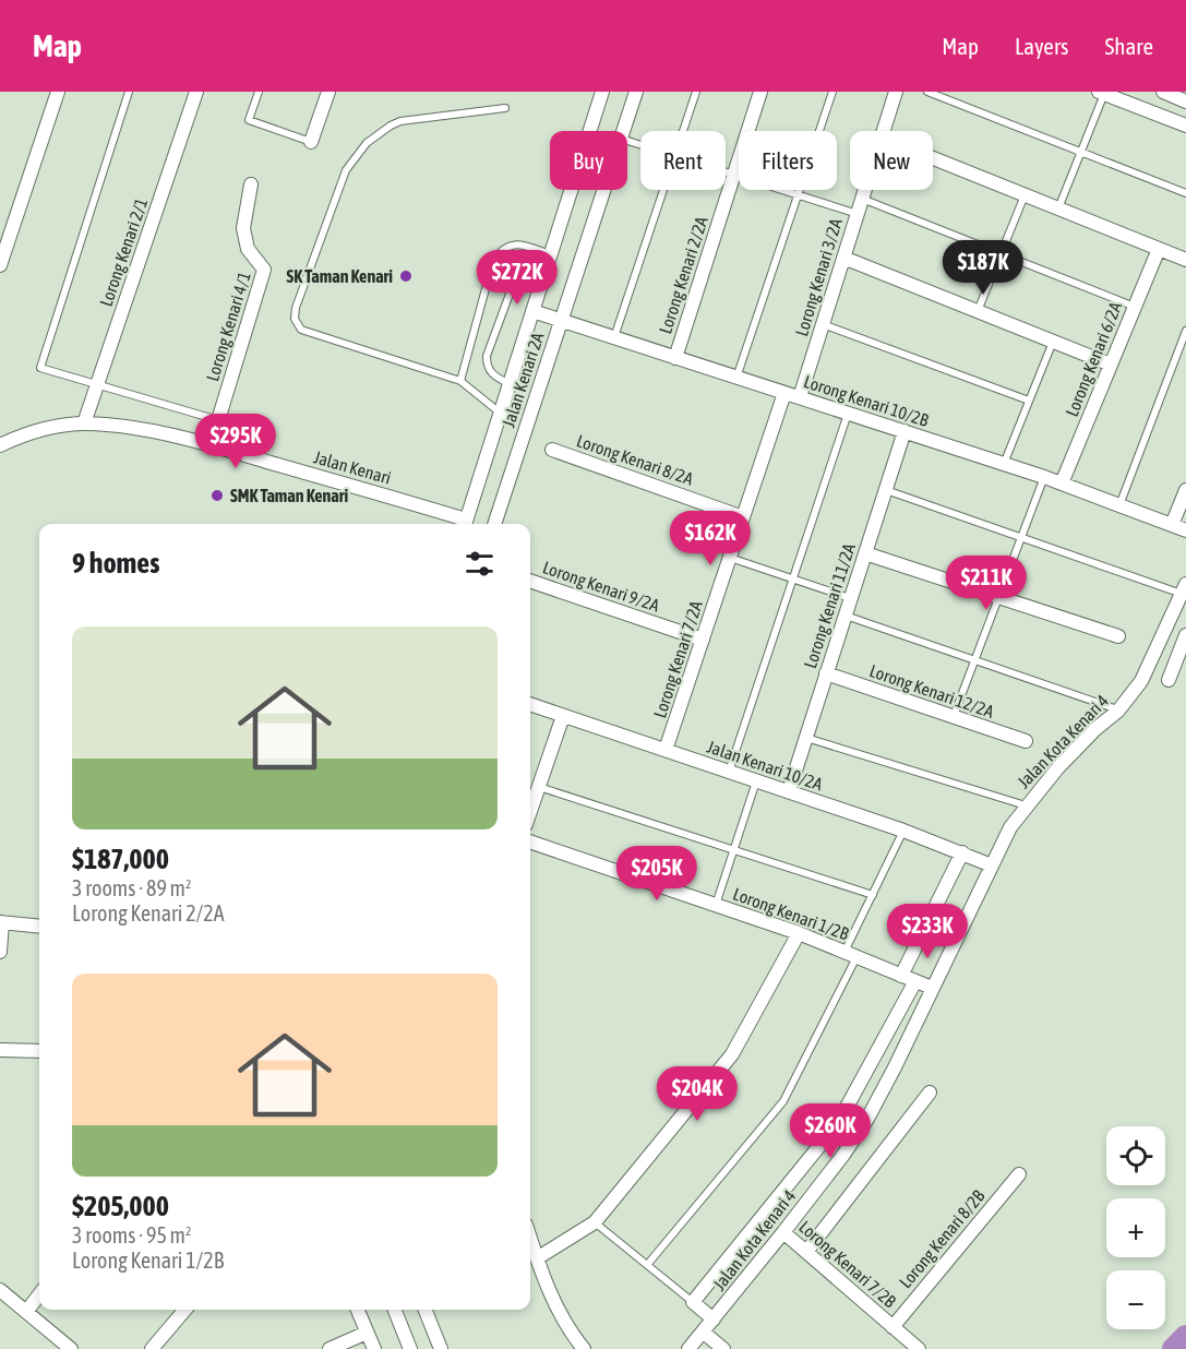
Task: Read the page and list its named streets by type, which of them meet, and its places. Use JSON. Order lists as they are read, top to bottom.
{
  "streets": {
    "street": [
      "Lorong Kenari 2/1",
      "Lorong Kenari 2/2A",
      "Lorong Kenari 3/2A",
      "Lorong Kenari 4/1",
      "Lorong Kenari 6/2A",
      "Jalan Kenari 2A",
      "Lorong Kenari 10/2B",
      "Lorong Kenari 8/2A",
      "Jalan Kenari",
      "Lorong Kenari 9/2A",
      "Lorong Kenari 11/2A",
      "Lorong Kenari 7/2A",
      "Lorong Kenari 12/2A",
      "Jalan Kota Kenari 4",
      "Jalan Kenari 10/2A",
      "Lorong Kenari 1/2B",
      "Lorong Kenari 8/2B",
      "Lorong Kenari 7/2B"
    ]
  },
  "crossings": [
    ["Lorong Kenari 2/1", "Jalan Kenari"],
    ["Lorong Kenari 2/2A", "Lorong Kenari 10/2B"],
    ["Lorong Kenari 3/2A", "Lorong Kenari 10/2B"],
    ["Lorong Kenari 4/1", "Jalan Kenari"],
    ["Lorong Kenari 6/2A", "Lorong Kenari 10/2B"],
    ["Jalan Kenari 2A", "Lorong Kenari 10/2B"],
    ["Jalan Kenari 2A", "Jalan Kenari"],
    ["Lorong Kenari 10/2B", "Lorong Kenari 11/2A"],
    ["Lorong Kenari 10/2B", "Lorong Kenari 7/2A"],
    ["Lorong Kenari 8/2A", "Lorong Kenari 7/2A"],
    ["Lorong Kenari 9/2A", "Lorong Kenari 7/2A"],
    ["Lorong Kenari 11/2A", "Lorong Kenari 12/2A"],
    ["Lorong Kenari 11/2A", "Jalan Kenari 10/2A"],
    ["Lorong Kenari 7/2A", "Jalan Kenari 10/2A"],
    ["Jalan Kota Kenari 4", "Jalan Kenari 10/2A"],
    ["Jalan Kota Kenari 4", "Lorong Kenari 1/2B"],
    ["Jalan Kota Kenari 4", "Lorong Kenari 7/2B"],
    ["Lorong Kenari 8/2B", "Lorong Kenari 7/2B"]
  ],
  "places": ["SK Taman Kenari", "SMK Taman Kenari"],
  "page": {
    "header": "Map",
    "nav": ["Map", "Layers", "Share"],
    "chip": [
      "Buy",
      "Rent",
      "Filters",
      "New"
    ],
    "price": [
      "$187K",
      "$272K",
      "$295K",
      "$162K",
      "$211K",
      "$205K",
      "$233K",
      "$204K",
      "$260K"
    ],
    "heading": "9 homes",
    "list": [
      {
        "name": "$187,000",
        "note": "3 rooms · 89 m² · Lorong Kenari 2/2A"
      },
      {
        "name": "$205,000",
        "note": "3 rooms · 95 m² · Lorong Kenari 1/2B"
      }
    ],
    "map_buttons": ["+", "−"]
  }
}
